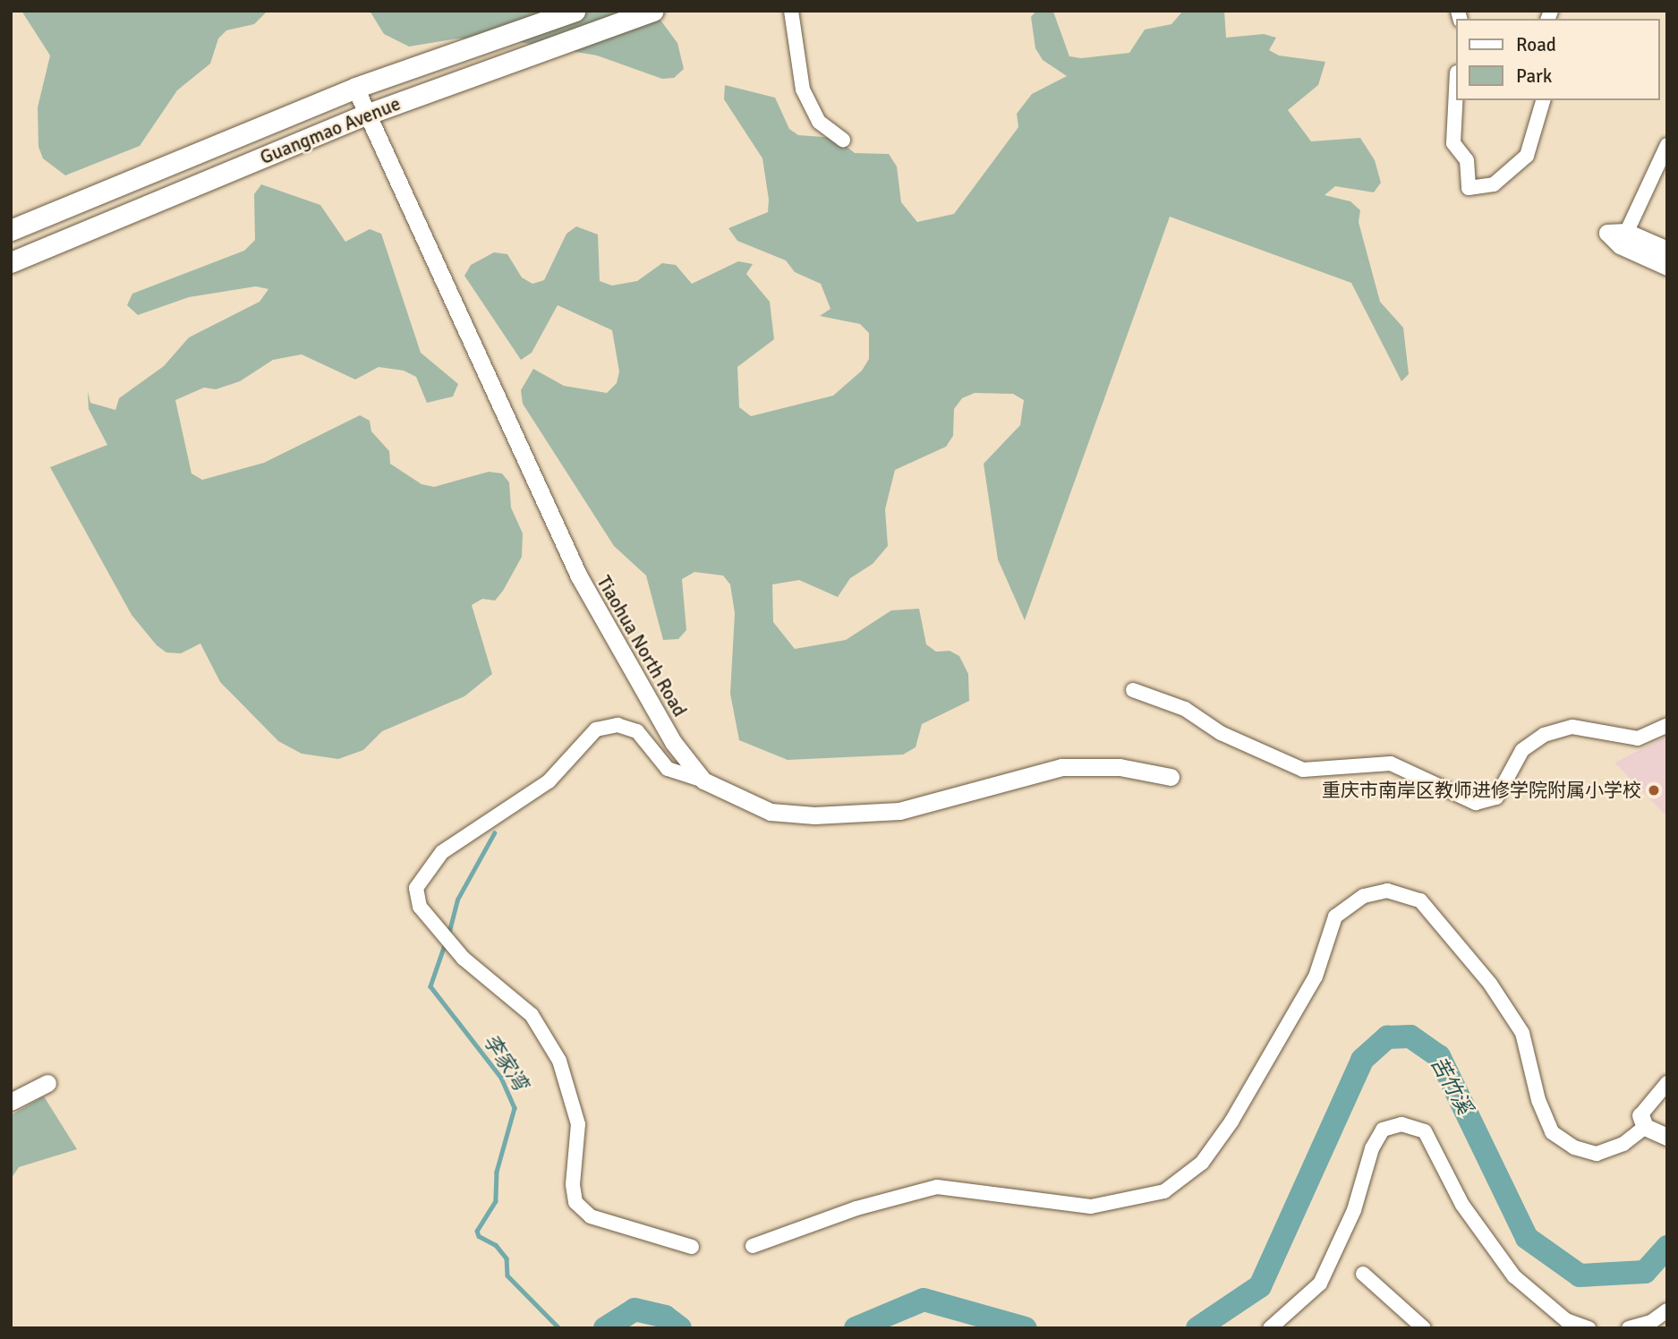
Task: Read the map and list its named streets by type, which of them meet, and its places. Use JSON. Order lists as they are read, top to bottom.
{
  "streets": {
    "main road": ["Guangmao Avenue"],
    "street": ["Tiaohua North Road"]
  },
  "crossings": [
    ["Guangmao Avenue", "Tiaohua North Road"]
  ],
  "water": ["李家湾", "苦竹溪"],
  "places": ["重庆市南岸区教师进修学院附属小学校"],
  "legend": ["Road", "Park"]
}
